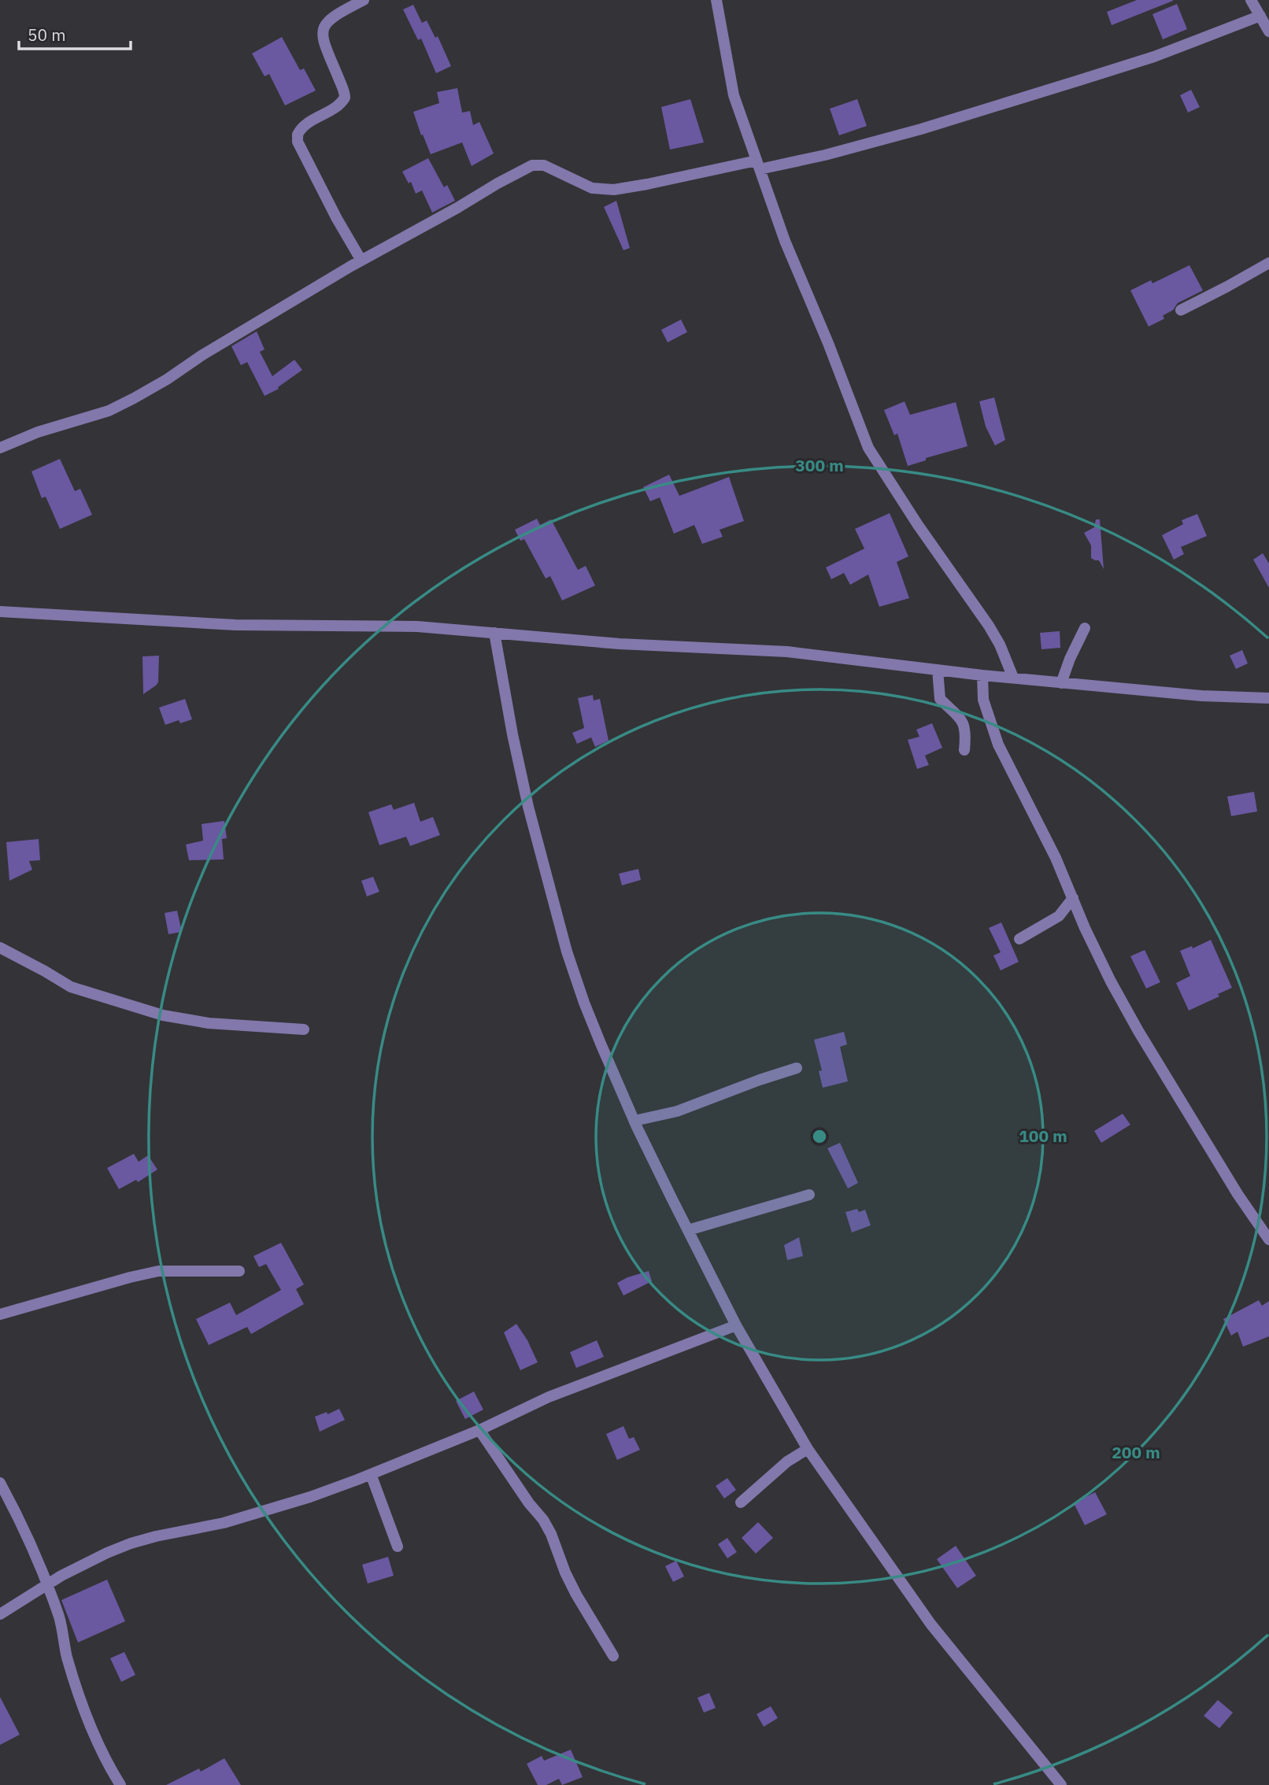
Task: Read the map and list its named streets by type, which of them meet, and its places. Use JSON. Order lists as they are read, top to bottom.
{
  "scale_bar": "50 m",
  "rings": ["300 m", "100 m", "200 m"]
}
